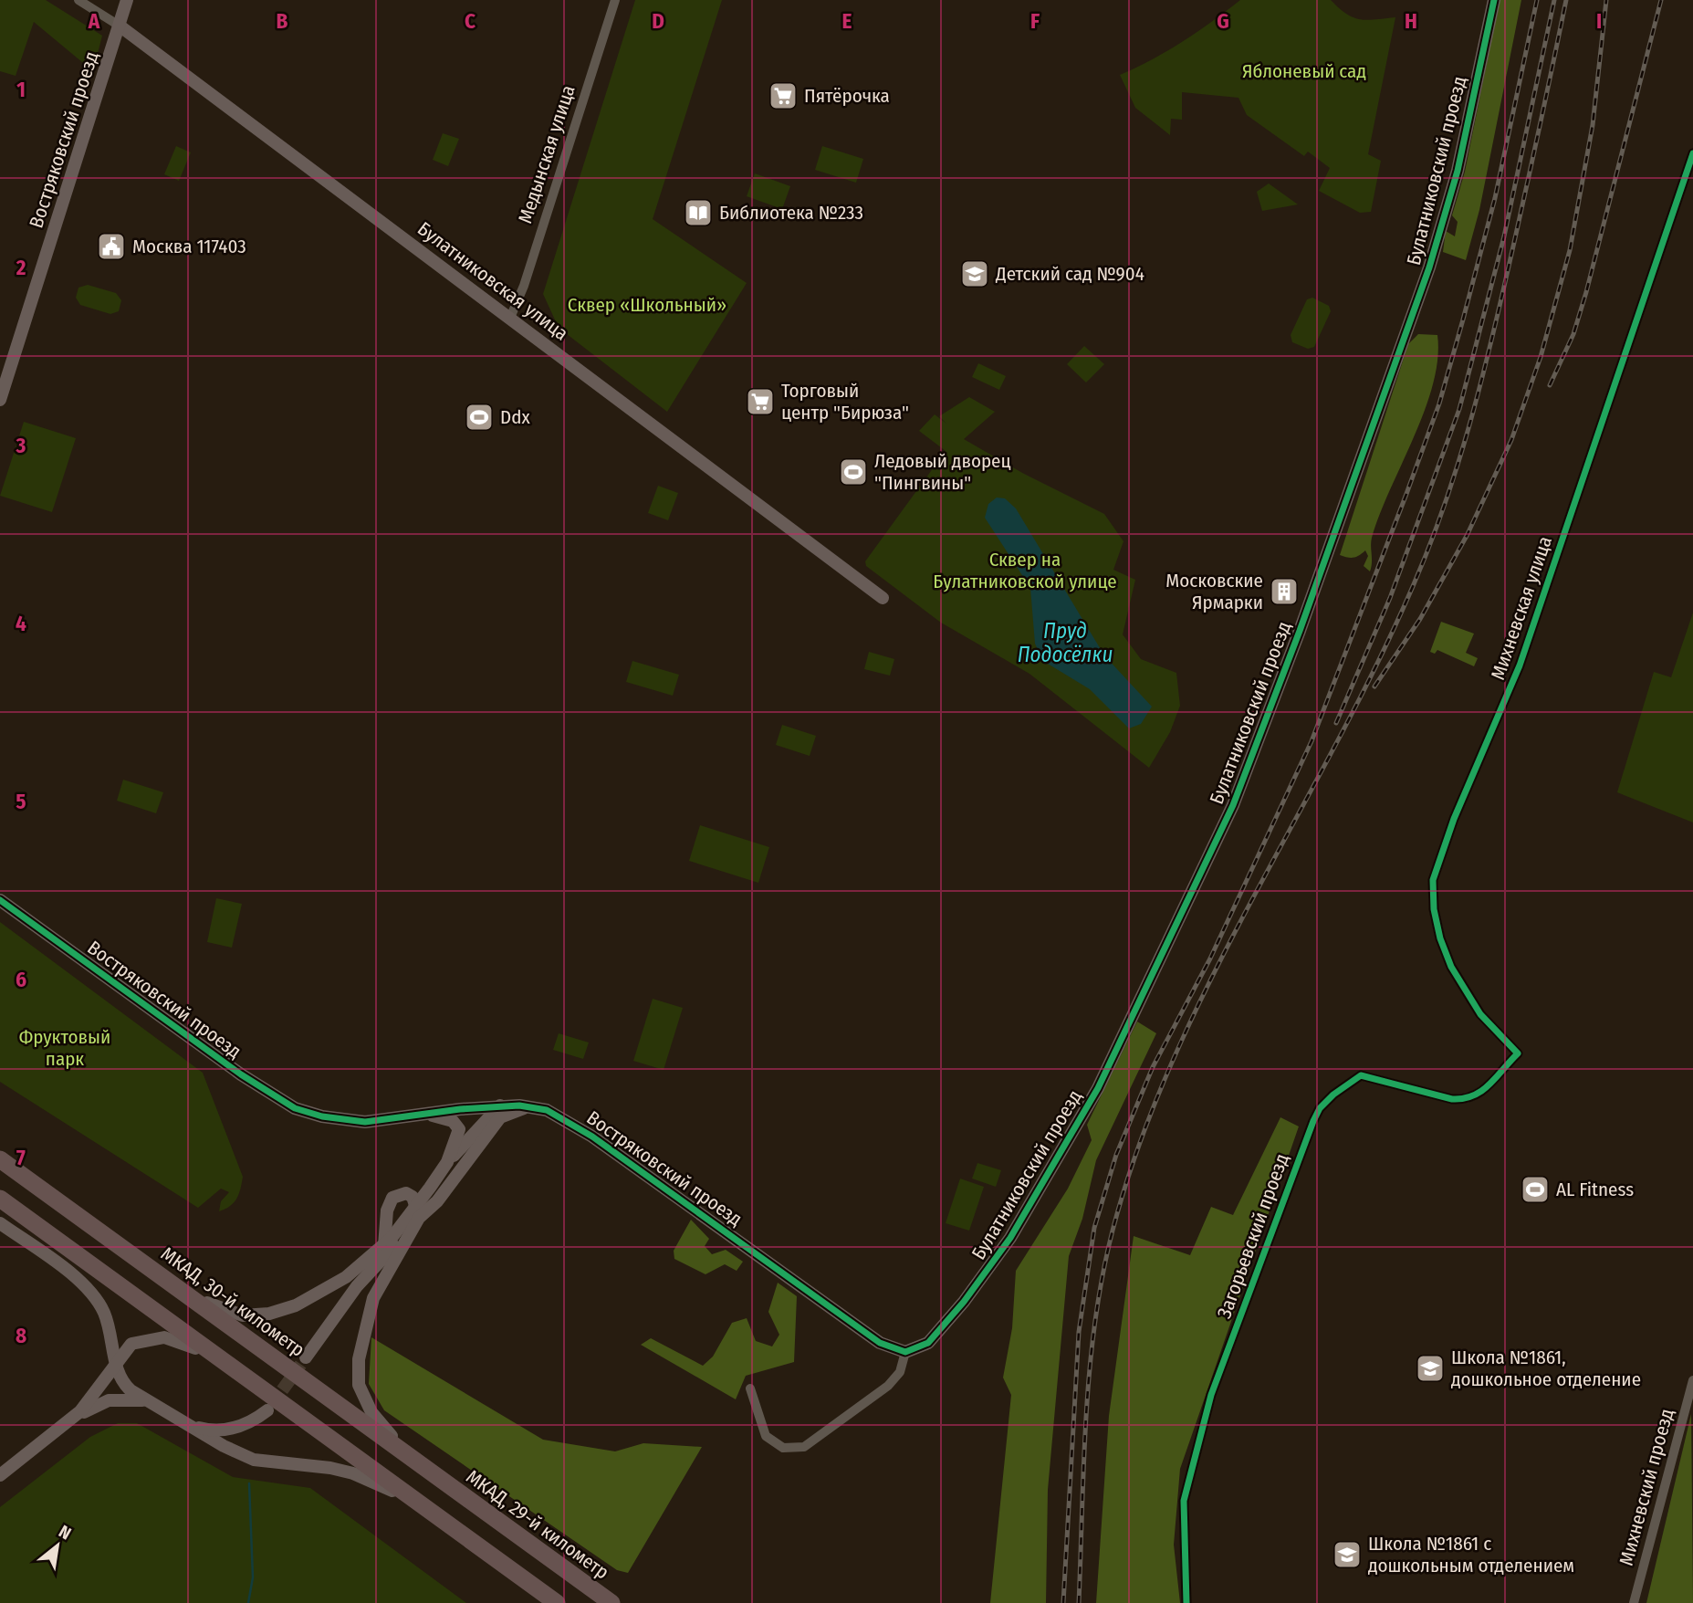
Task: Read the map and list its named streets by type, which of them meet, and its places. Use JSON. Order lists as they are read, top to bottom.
{
  "streets": {
    "highway": ["МКАД, 30-й километр", "МКАД, 29-й километр"],
    "street": [
      "Востряковский проезд",
      "Медынская улица",
      "Булатниковский проезд",
      "Булатниковская улица",
      "Михневская улица",
      "Загорьевский проезд",
      "Михневский проезд"
    ]
  },
  "crossings": [
    ["Востряковский проезд", "Булатниковский проезд"],
    ["Востряковский проезд", "Булатниковская улица"],
    ["Медынская улица", "Булатниковская улица"],
    ["Михневская улица", "Загорьевский проезд"],
    ["МКАД, 30-й километр", "МКАД, 29-й километр"]
  ],
  "water": ["Пруд Подосёлки"],
  "parks": [
    "Яблоневый сад",
    "Сквер «Школьный»",
    "Сквер на Булатниковской улице",
    "Фруктовый парк"
  ],
  "places": {
    "supermarket": ["Пятёрочка", "Торговый центр \"Бирюза\""],
    "library": ["Библиотека №233"],
    "public building": ["Москва 117403"],
    "school or university": ["Детский сад №904", "Школа №1861, дошкольное отделение", "Школа №1861 с дошкольным отделением"],
    "sports": ["Ddx", "Ледовый дворец \"Пингвины\"", "AL Fitness"],
    "building": ["Московские Ярмарки"]
  },
  "north": "top right",
  "grid": {
    "columns": [
      "A",
      "B",
      "C",
      "D",
      "E",
      "F",
      "G",
      "H",
      "I"
    ],
    "rows": [
      "1",
      "2",
      "3",
      "4",
      "5",
      "6",
      "7",
      "8"
    ]
  }
}
